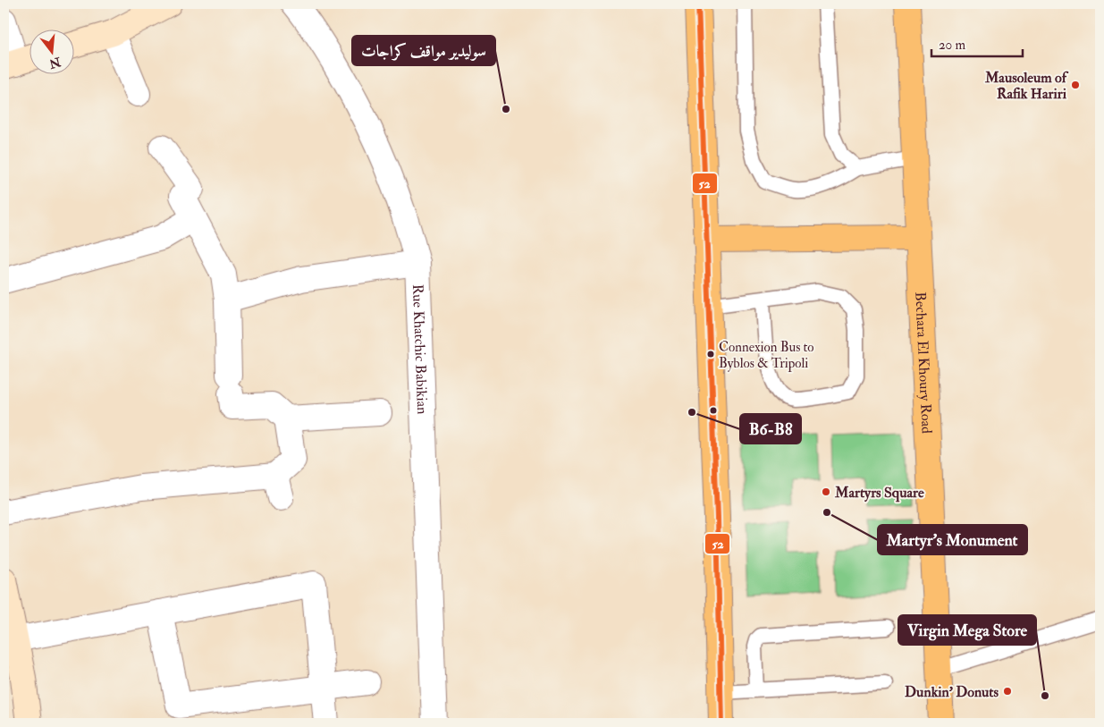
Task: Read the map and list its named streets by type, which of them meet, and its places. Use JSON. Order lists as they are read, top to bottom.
{
  "streets": {
    "main road": ["Bechara El Khoury Road"],
    "street": ["Rue Khatchic Babikian"]
  },
  "places": [
    "Mausoleum of Rafik Hariri",
    "سوليدير مواقف كراجات",
    "Connexion Bus to Byblos & Tripoli",
    "B6-B8",
    "Martyrs Square",
    "Martyr's Monument",
    "Dunkin' Donuts",
    "Virgin Mega Store"
  ],
  "lines": ["transit line 52"],
  "scale_bar": "20 m",
  "north": "bottom"
}
